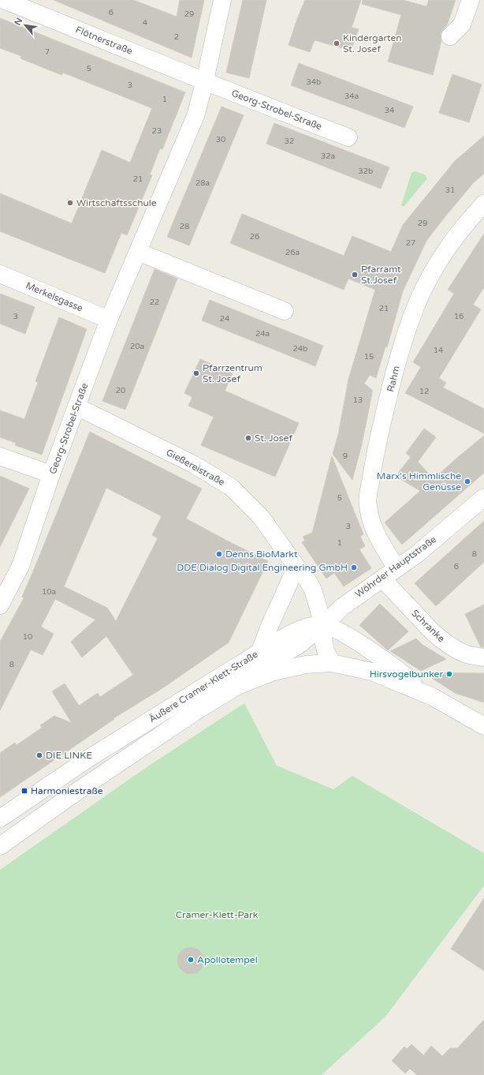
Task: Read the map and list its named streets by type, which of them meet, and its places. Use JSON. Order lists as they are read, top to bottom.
{
  "streets": {
    "street": [
      "Flötnerstraße",
      "Georg-Strobel-Straße",
      "Merkelsgasse",
      "Rahm",
      "Gießereistraße",
      "Wöhrder Hauptstraße",
      "Schranke",
      "Äußere Cramer-Klett-Straße"
    ]
  },
  "crossings": [
    ["Flötnerstraße", "Georg-Strobel-Straße"],
    ["Georg-Strobel-Straße", "Merkelsgasse"],
    ["Georg-Strobel-Straße", "Gießereistraße"],
    ["Rahm", "Wöhrder Hauptstraße"],
    ["Gießereistraße", "Wöhrder Hauptstraße"],
    ["Gießereistraße", "Äußere Cramer-Klett-Straße"],
    ["Wöhrder Hauptstraße", "Schranke"],
    ["Wöhrder Hauptstraße", "Äußere Cramer-Klett-Straße"]
  ],
  "parks": ["Cramer-Klett-Park"],
  "places": {
    "other": [
      "Kindergarten St. Josef",
      "Wirtschaftsschule",
      "Pfarramt St.Josef",
      "Pfarrzentrum St. Josef",
      "St. Josef",
      "Marx's Himmlische Genüsse",
      "Denns BioMarkt",
      "DDE Dialog Digital Engineering GmbH",
      "Hirsvogelbunker",
      "DIE LINKE",
      "Apollotempel"
    ],
    "transit": ["Harmoniestraße"]
  },
  "house_numbers": [
    "6",
    "29",
    "4",
    "2",
    "7",
    "5",
    "34b",
    "3",
    "34a",
    "1",
    "34",
    "23",
    "30",
    "32",
    "32a",
    "32b",
    "21",
    "28a",
    "31",
    "29",
    "28",
    "26",
    "27",
    "26a",
    "22",
    "21",
    "3",
    "16",
    "24",
    "24a",
    "20a",
    "24b",
    "14",
    "15",
    "20",
    "12",
    "13",
    "9",
    "5",
    "3",
    "1",
    "8",
    "6",
    "10a",
    "10",
    "8"
  ],
  "north": "top left"
}
